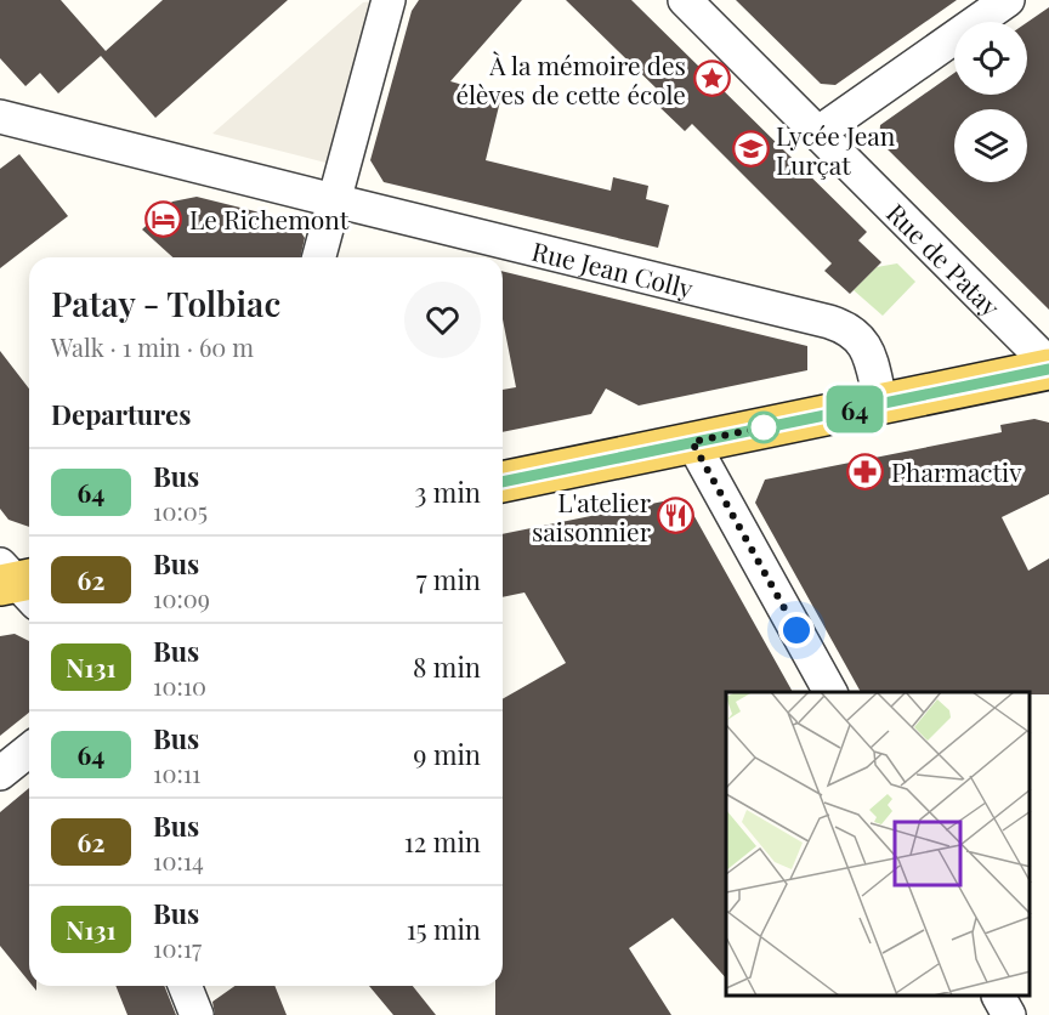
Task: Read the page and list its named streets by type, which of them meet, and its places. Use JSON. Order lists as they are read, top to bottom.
{
  "streets": {
    "street": ["Rue de Patay", "Rue Jean Colly"]
  },
  "places": {
    "place": ["À la mémoire des élèves de cette école"],
    "school or university": ["Lycée Jean Lurçat"],
    "hotel": ["Le Richemont"],
    "pharmacy": ["Pharmactiv"],
    "restaurant": ["L'atelier saisonnier"]
  },
  "lines": ["bus line 64"],
  "page": {
    "on_map": "64",
    "heading": [
      ["Patay - Tolbiac", "Walk · 1 min · 60 m"],
      "Departures"
    ],
    "list": [
      {
        "mark": "64",
        "name": "Bus",
        "note": "10:05",
        "value": "3 min"
      },
      {
        "mark": "62",
        "name": "Bus",
        "note": "10:09",
        "value": "7 min"
      },
      {
        "mark": "N131",
        "name": "Bus",
        "note": "10:10",
        "value": "8 min"
      },
      {
        "mark": "64",
        "name": "Bus",
        "note": "10:11",
        "value": "9 min"
      },
      {
        "mark": "62",
        "name": "Bus",
        "note": "10:14",
        "value": "12 min"
      },
      {
        "mark": "N131",
        "name": "Bus",
        "note": "10:17",
        "value": "15 min"
      }
    ]
  }
}
